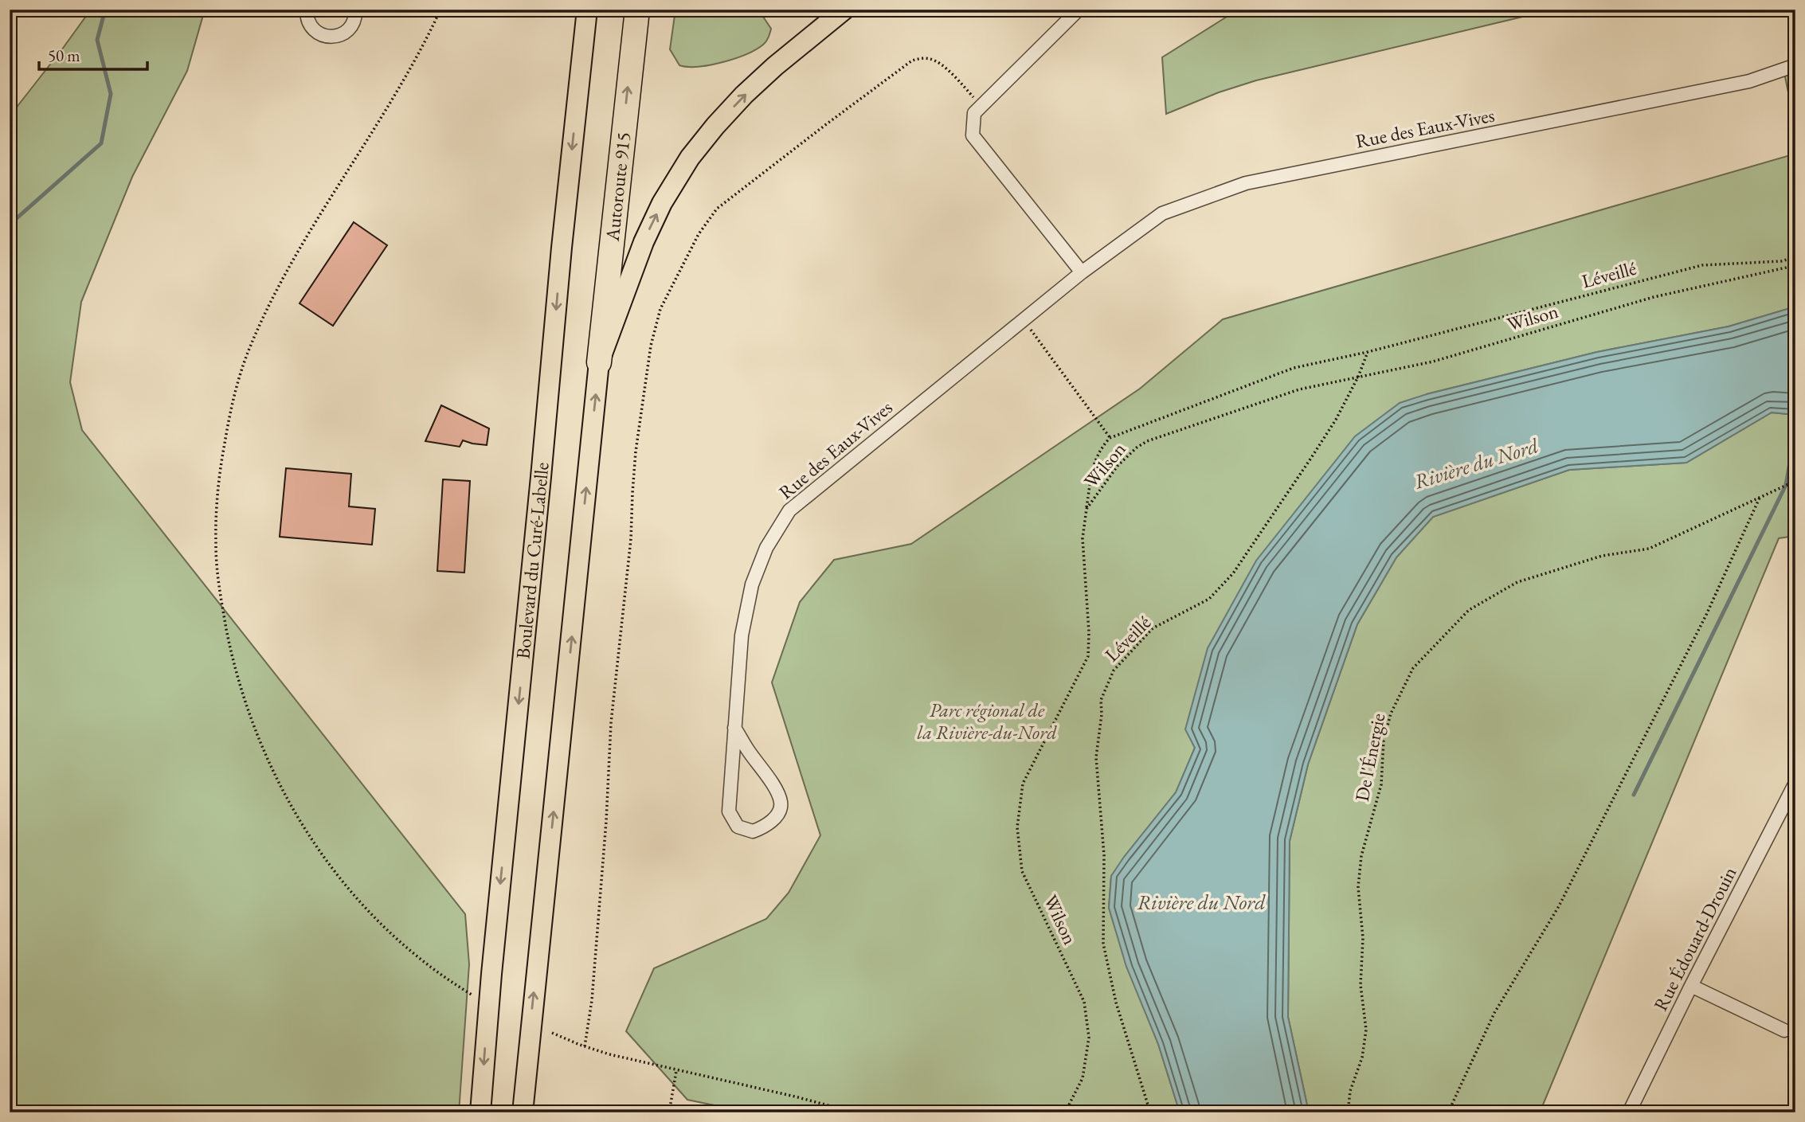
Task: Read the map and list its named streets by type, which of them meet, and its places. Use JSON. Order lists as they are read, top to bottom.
{
  "streets": {
    "highway": ["Autoroute 915"],
    "main road": ["Boulevard du Curé-Labelle"],
    "street": ["Rue des Eaux-Vives", "Rue Édouard-Drouin"],
    "path": ["Léveillé", "Wilson", "De l'Énergie"]
  },
  "crossings": [
    ["Léveillé", "Wilson"]
  ],
  "one_way": ["Autoroute 915"],
  "water": ["Rivière du Nord"],
  "parks": ["Parc régional de la Rivière-du-Nord"],
  "scale_bar": "50 m"
}
